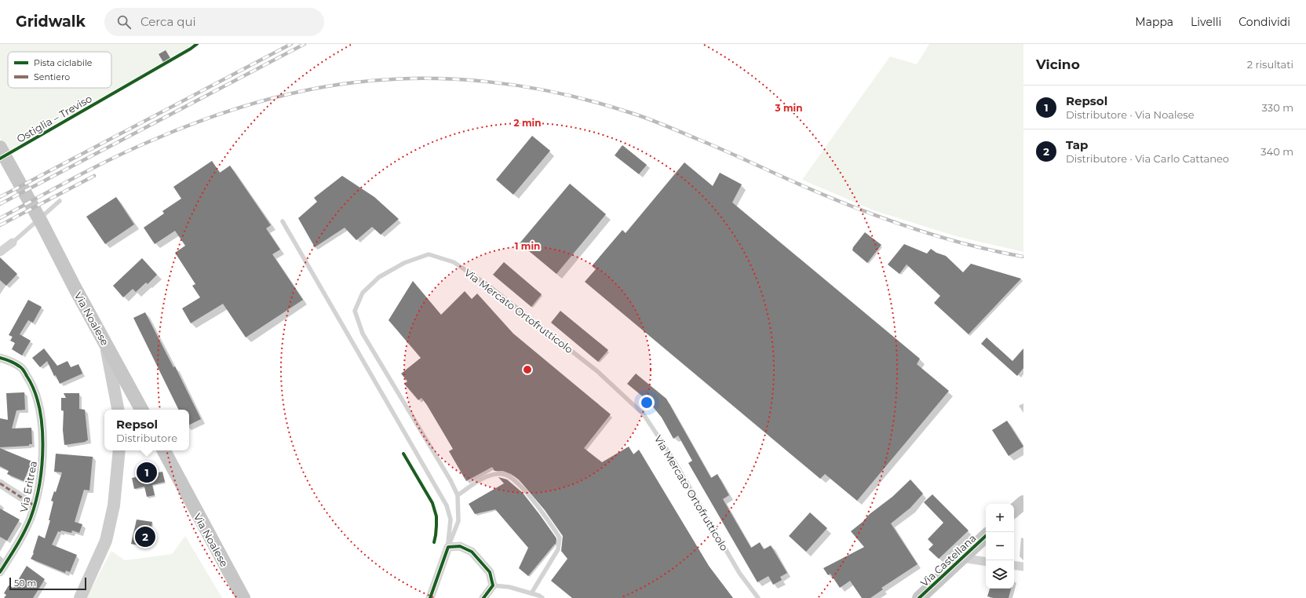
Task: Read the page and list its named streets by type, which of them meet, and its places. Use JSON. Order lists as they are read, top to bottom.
{
  "streets": {
    "main road": ["Via Noalese", "Via Castellana"],
    "street": ["Via Mercato Ortofrutticolo", "Via Eritrea"],
    "cycle path": ["Ostiglia – Treviso"]
  },
  "legend": ["Pista ciclabile", "Sentiero"],
  "scale_bar": "50 m",
  "page": {
    "header": "Gridwalk",
    "search": "Cerca qui",
    "nav": ["Mappa", "Livelli", "Condividi"],
    "heading": ["Vicino", "2 risultati"],
    "list": [
      {
        "mark": "1",
        "name": "Repsol",
        "note": "Distributore · Via Noalese",
        "value": "330 m"
      },
      {
        "mark": "2",
        "name": "Tap",
        "note": "Distributore · Via Carlo Cattaneo",
        "value": "340 m"
      }
    ],
    "popup": ["Repsol", "Distributore"],
    "pins": ["1", "2"],
    "map_buttons": ["+", "−"],
    "scale": "50 m"
  },
  "rings": ["3 min", "2 min", "1 min"]
}
